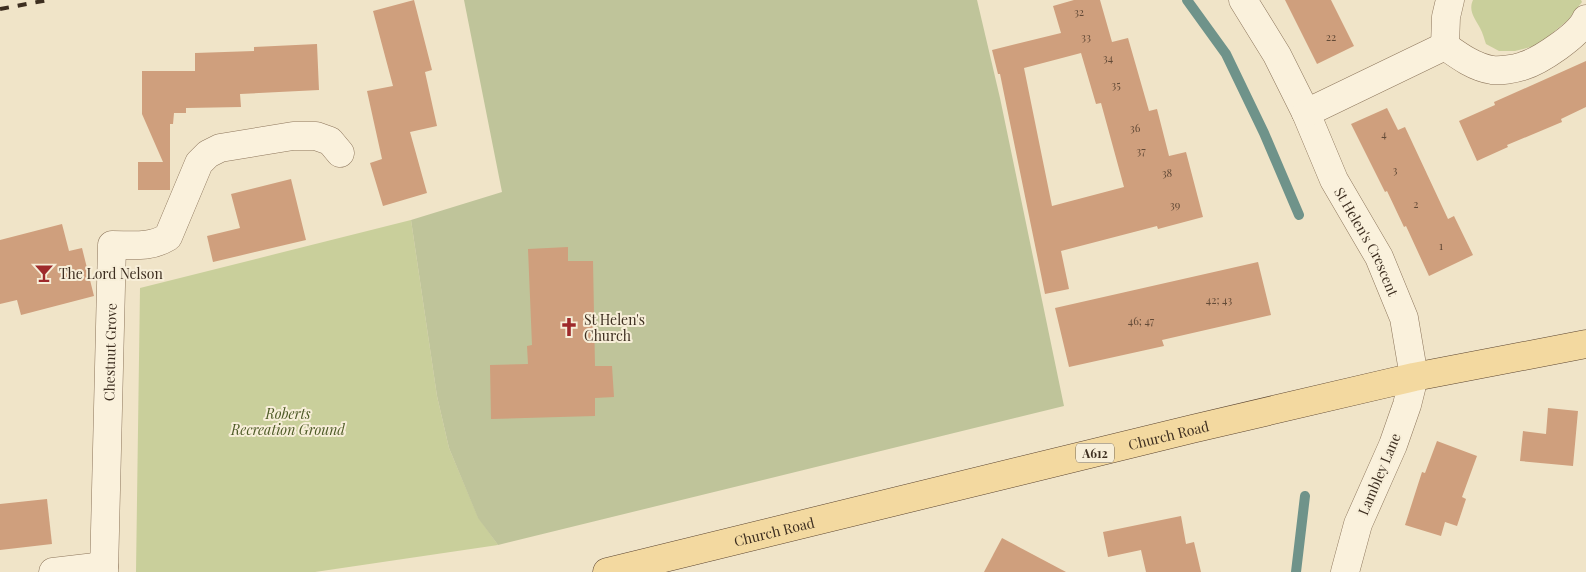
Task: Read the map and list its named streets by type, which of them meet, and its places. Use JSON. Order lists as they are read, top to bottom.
{
  "streets": {
    "main road": ["Church Road", "A612"],
    "street": ["St Helen's Crescent", "Chestnut Grove", "Lambley Lane"]
  },
  "crossings": [
    ["St Helen's Crescent", "Church Road"],
    ["St Helen's Crescent", "Lambley Lane"],
    ["Church Road", "Lambley Lane"]
  ],
  "parks": ["Roberts Recreation Ground"],
  "places": {
    "bar": ["The Lord Nelson"],
    "church": ["St Helen's Church"]
  },
  "house_numbers": [
    "32",
    "33",
    "22",
    "34",
    "35",
    "36",
    "4",
    "37",
    "3",
    "38",
    "2",
    "39",
    "1",
    "42; 43",
    "46; 47"
  ]
}
